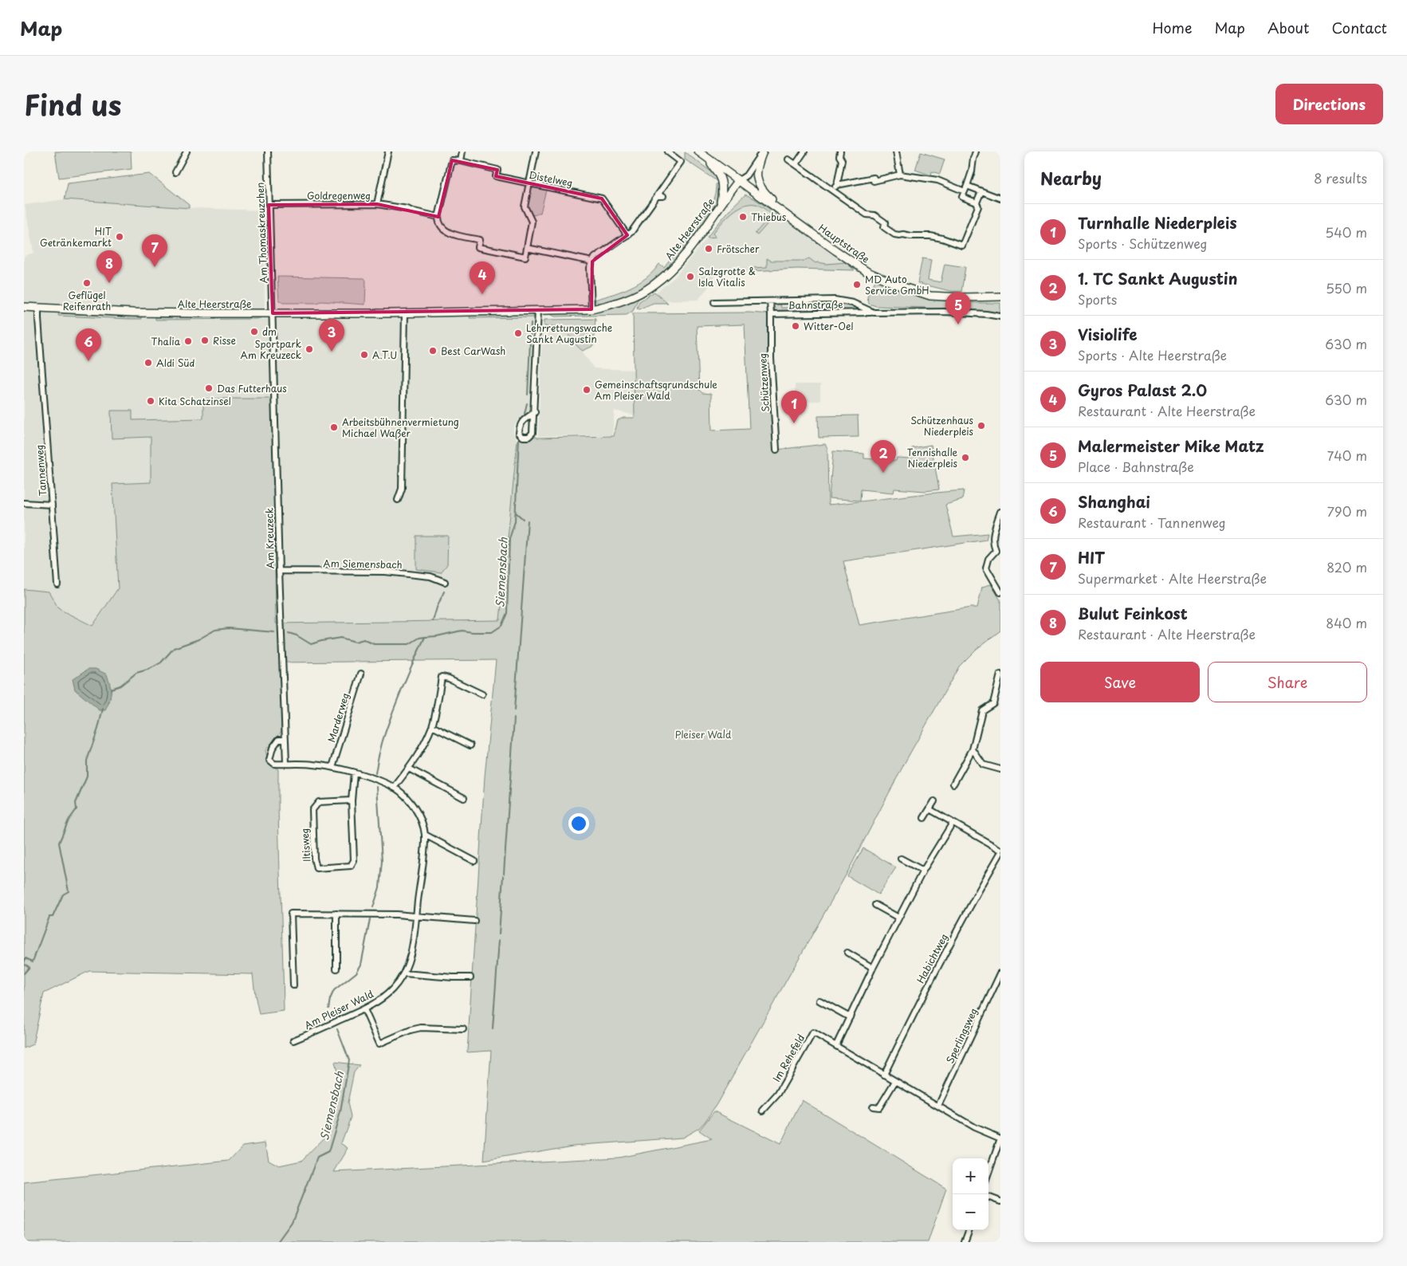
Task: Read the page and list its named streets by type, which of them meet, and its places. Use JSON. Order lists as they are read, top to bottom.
{
  "streets": {
    "street": [
      "Distelweg",
      "Goldregenweg",
      "Alte Heerstraße",
      "Am Thomaskreuzchen",
      "Hauptstraße",
      "Bahnstraße",
      "Schützenweg",
      "Tannenweg",
      "Am Kreuzeck",
      "Am Siemensbach",
      "Marderweg",
      "Iltisweg",
      "Habichtweg",
      "Am Pleiser Wald",
      "Sperlingsweg",
      "Im Rehefeld"
    ]
  },
  "crossings": [
    ["Goldregenweg", "Am Thomaskreuzchen"],
    ["Alte Heerstraße", "Am Thomaskreuzchen"],
    ["Alte Heerstraße", "Hauptstraße"],
    ["Alte Heerstraße", "Tannenweg"],
    ["Alte Heerstraße", "Am Kreuzeck"],
    ["Am Thomaskreuzchen", "Am Kreuzeck"],
    ["Bahnstraße", "Schützenweg"],
    ["Am Kreuzeck", "Am Siemensbach"],
    ["Am Kreuzeck", "Am Pleiser Wald"],
    ["Marderweg", "Am Pleiser Wald"],
    ["Iltisweg", "Am Pleiser Wald"],
    ["Habichtweg", "Im Rehefeld"],
    ["Sperlingsweg", "Im Rehefeld"]
  ],
  "water": ["Siemensbach"],
  "parks": ["Pleiser Wald"],
  "places": [
    "Thiebus",
    "HIT Getränkemarkt",
    "Frötscher",
    "Salzgrotte & Isla Vitalis",
    "Geflügel Reifenrath",
    "MD Auto Service GmbH",
    "Witter-Oel",
    "dm",
    "Lehrrettungswache Sankt Augustin",
    "Risse",
    "Thalia",
    "Sportpark Am Kreuzeck",
    "Best CarWash",
    "A.T.U",
    "Aldi Süd",
    "Das Futterhaus",
    "Gemeinschaftsgrundschule Am Pleiser Wald",
    "Kita Schatzinsel",
    "Schützenhaus Niederpleis",
    "Arbeitsbühnenvermietung Michael Waßer",
    "Tennishalle Niederpleis"
  ],
  "page": {
    "header": "Map",
    "nav": [
      "Home",
      "Map",
      "About",
      "Contact"
    ],
    "title": "Find us",
    "buttons": [
      "Directions",
      ["Save", "Share"]
    ],
    "heading": ["Nearby", "8 results"],
    "list": [
      {
        "mark": "1",
        "name": "Turnhalle Niederpleis",
        "note": "Sports · Schützenweg",
        "value": "540 m"
      },
      {
        "mark": "2",
        "name": "1. TC Sankt Augustin",
        "note": "Sports",
        "value": "550 m"
      },
      {
        "mark": "3",
        "name": "Visiolife",
        "note": "Sports · Alte Heerstraße",
        "value": "630 m"
      },
      {
        "mark": "4",
        "name": "Gyros Palast 2.0",
        "note": "Restaurant · Alte Heerstraße",
        "value": "630 m"
      },
      {
        "mark": "5",
        "name": "Malermeister Mike Matz",
        "note": "Place · Bahnstraße",
        "value": "740 m"
      },
      {
        "mark": "6",
        "name": "Shanghai",
        "note": "Restaurant · Tannenweg",
        "value": "790 m"
      },
      {
        "mark": "7",
        "name": "HIT",
        "note": "Supermarket · Alte Heerstraße",
        "value": "820 m"
      },
      {
        "mark": "8",
        "name": "Bulut Feinkost",
        "note": "Restaurant · Alte Heerstraße",
        "value": "840 m"
      }
    ],
    "pins": [
      "7",
      "8",
      "4",
      "5",
      "3",
      "6",
      "1",
      "2"
    ],
    "map_buttons": ["+", "−"]
  }
}
